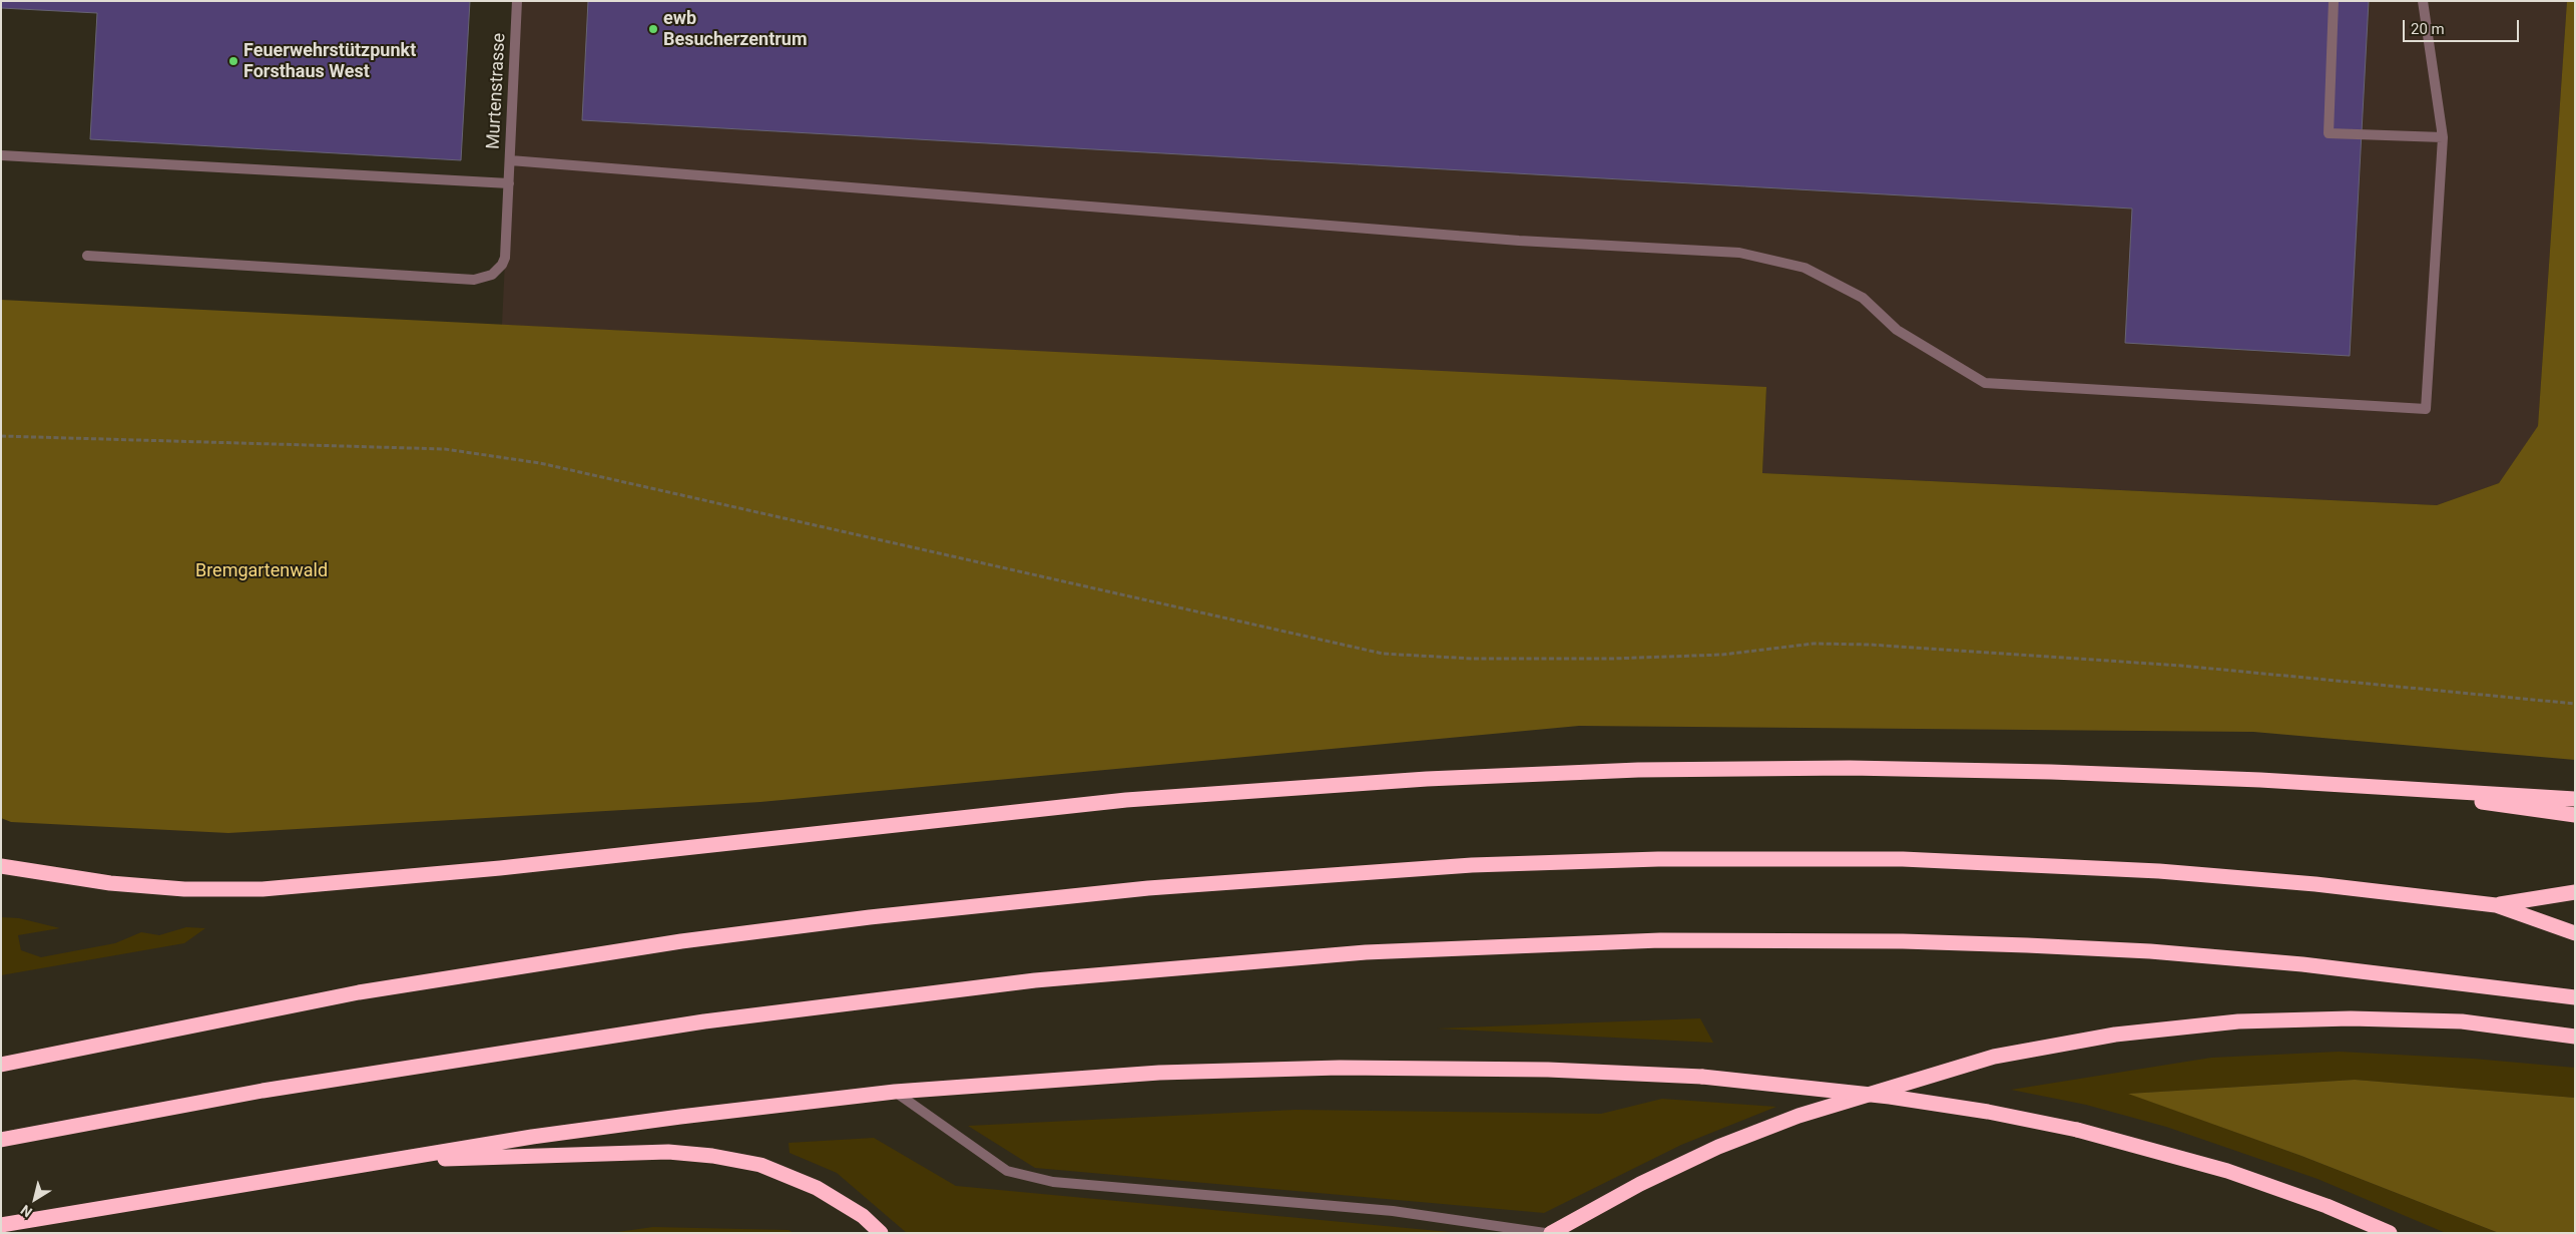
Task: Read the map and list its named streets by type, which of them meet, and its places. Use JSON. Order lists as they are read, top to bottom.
{
  "streets": {
    "lane": ["Murtenstrasse"]
  },
  "parks": ["Bremgartenwald"],
  "places": ["ewb Besucherzentrum", "Feuerwehrstützpunkt Forsthaus West"],
  "scale_bar": "20 m",
  "north": "bottom left"
}
